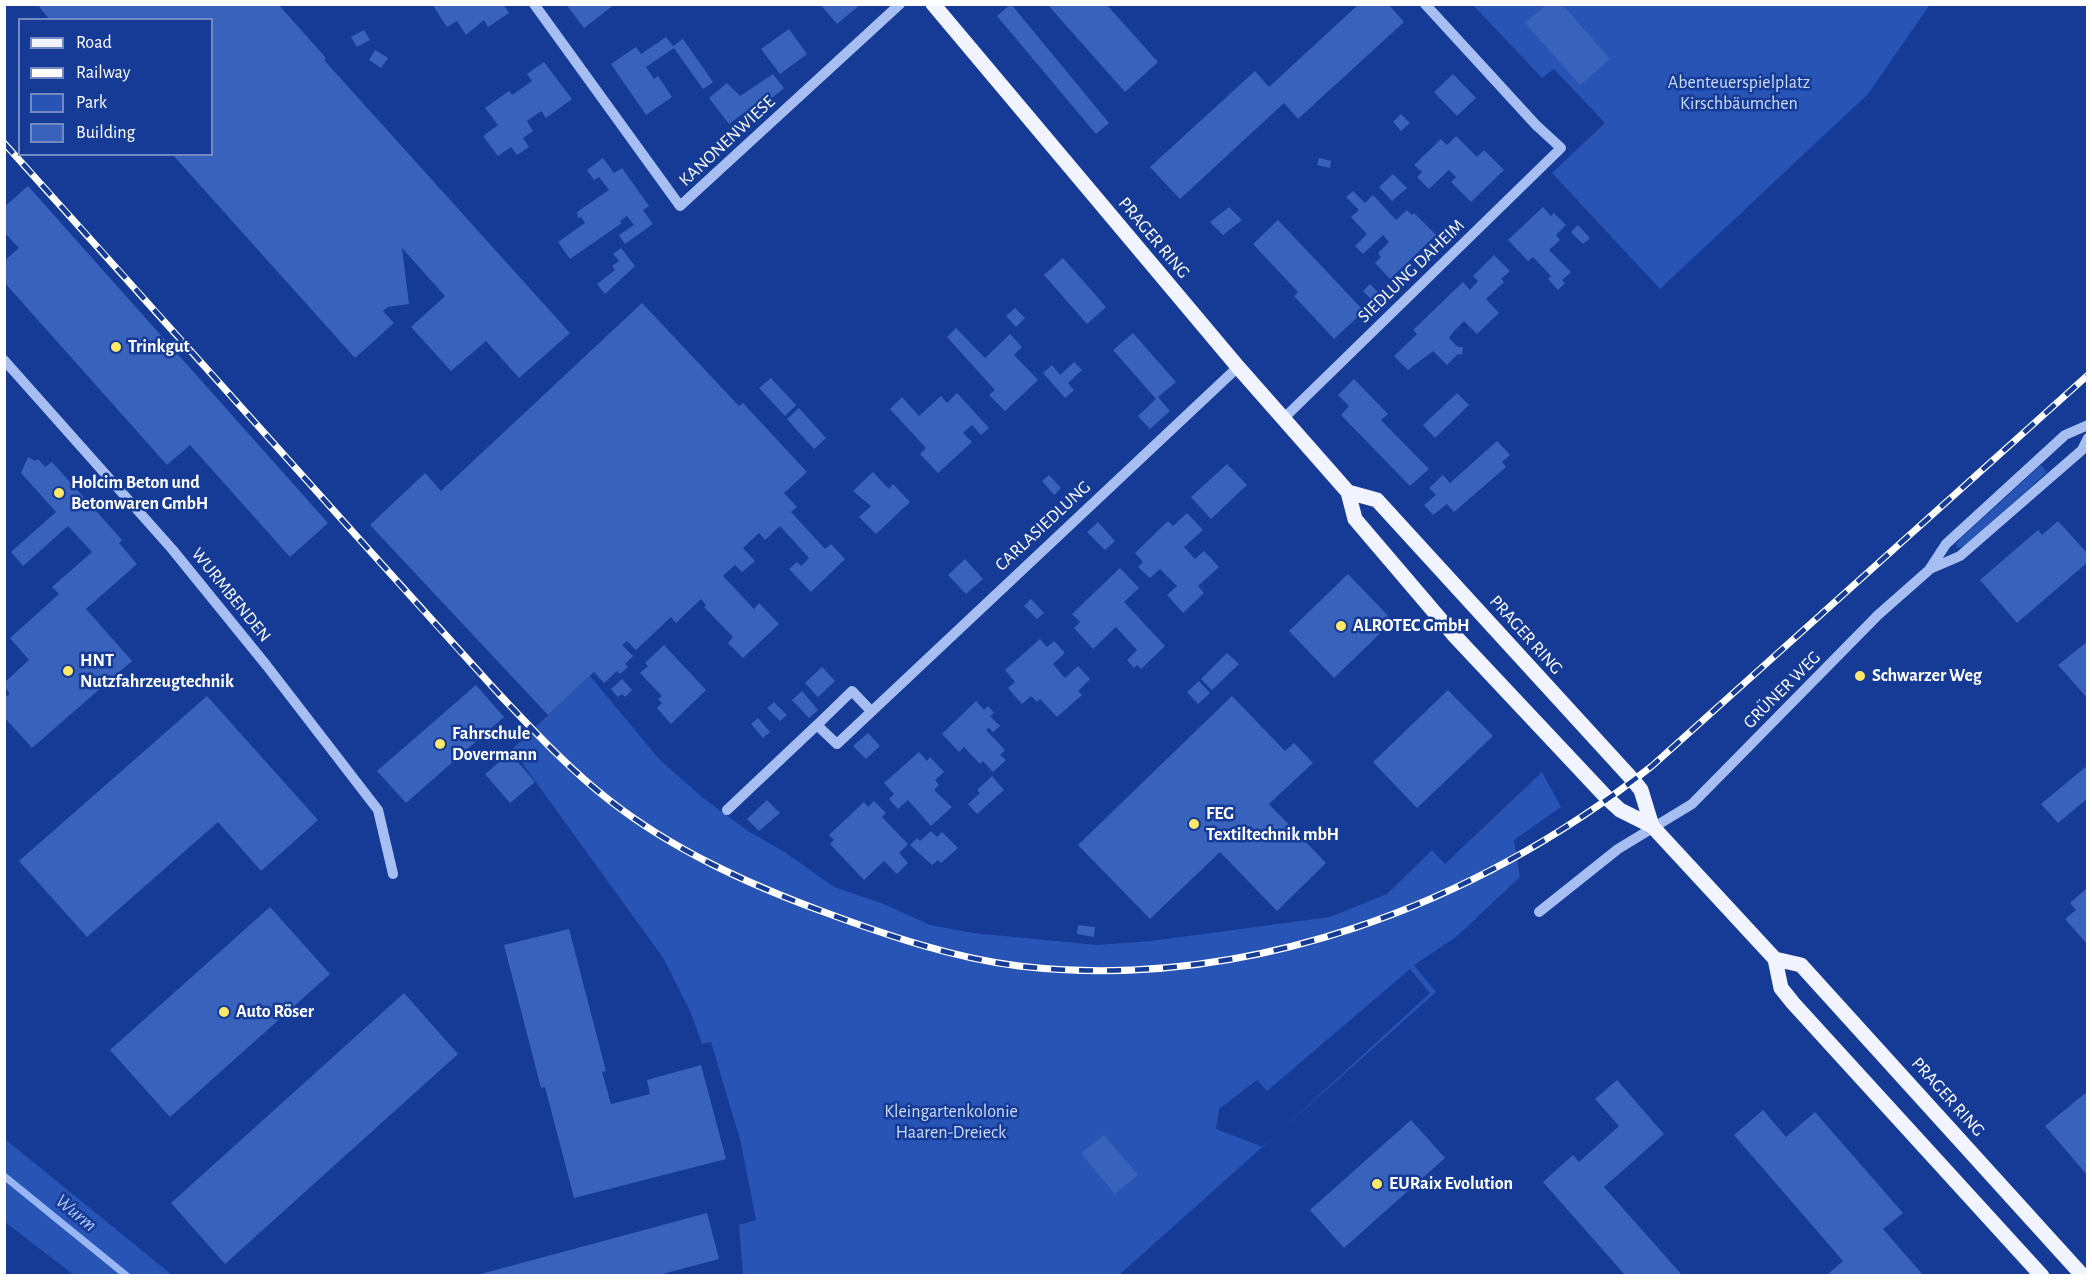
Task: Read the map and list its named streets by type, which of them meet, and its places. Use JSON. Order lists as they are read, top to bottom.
{
  "streets": {
    "main road": ["PRAGER RING"],
    "street": [
      "KANONENWIESE",
      "SIEDLUNG DAHEIM",
      "CARLASIEDLUNG",
      "WURMBENDEN",
      "GRÜNER WEG"
    ]
  },
  "crossings": [
    ["PRAGER RING", "SIEDLUNG DAHEIM"],
    ["PRAGER RING", "CARLASIEDLUNG"],
    ["PRAGER RING", "GRÜNER WEG"]
  ],
  "water": ["Wurm"],
  "parks": ["Abenteuerspielplatz Kirschbäumchen", "Kleingartenkolonie Haaren-Dreieck"],
  "places": [
    "Trinkgut",
    "Holcim Beton und Betonwaren GmbH",
    "ALROTEC GmbH",
    "HNT Nutzfahrzeugtechnik",
    "Schwarzer Weg",
    "Fahrschule Dovermann",
    "FEG Textiltechnik mbH",
    "Auto Röser",
    "EURaix Evolution"
  ],
  "legend": [
    "Road",
    "Railway",
    "Park",
    "Building"
  ]
}
